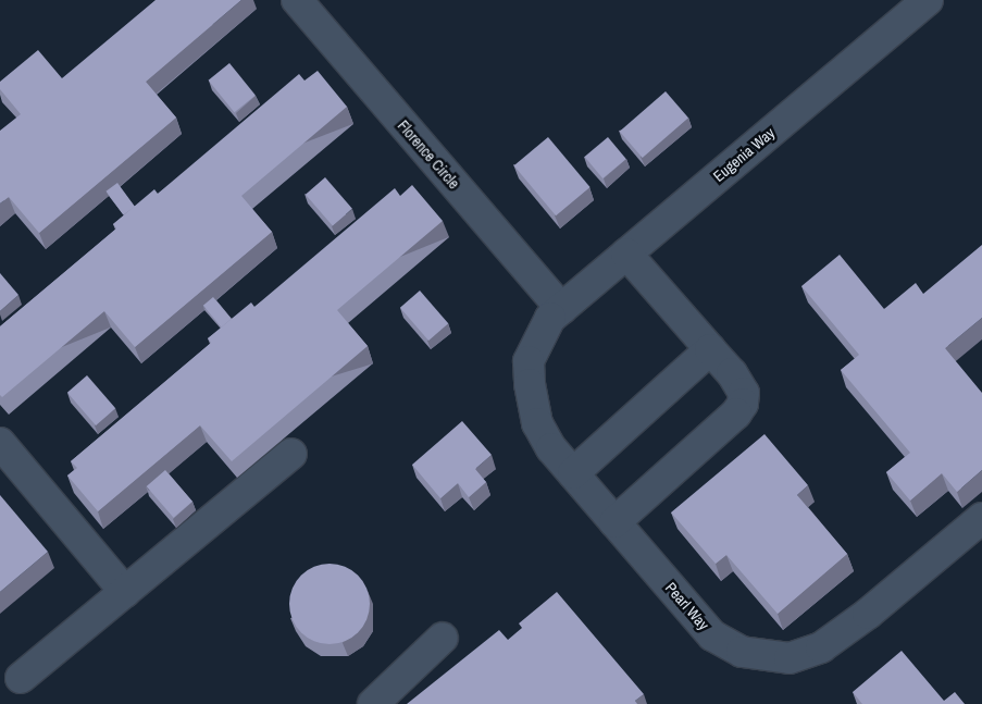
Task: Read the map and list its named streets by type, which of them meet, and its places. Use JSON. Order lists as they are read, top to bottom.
{
  "streets": {
    "street": ["Florence Circle", "Eugenia Way", "Pearl Way"]
  },
  "crossings": [
    ["Florence Circle", "Eugenia Way"],
    ["Florence Circle", "Pearl Way"],
    ["Eugenia Way", "Pearl Way"]
  ]
}
